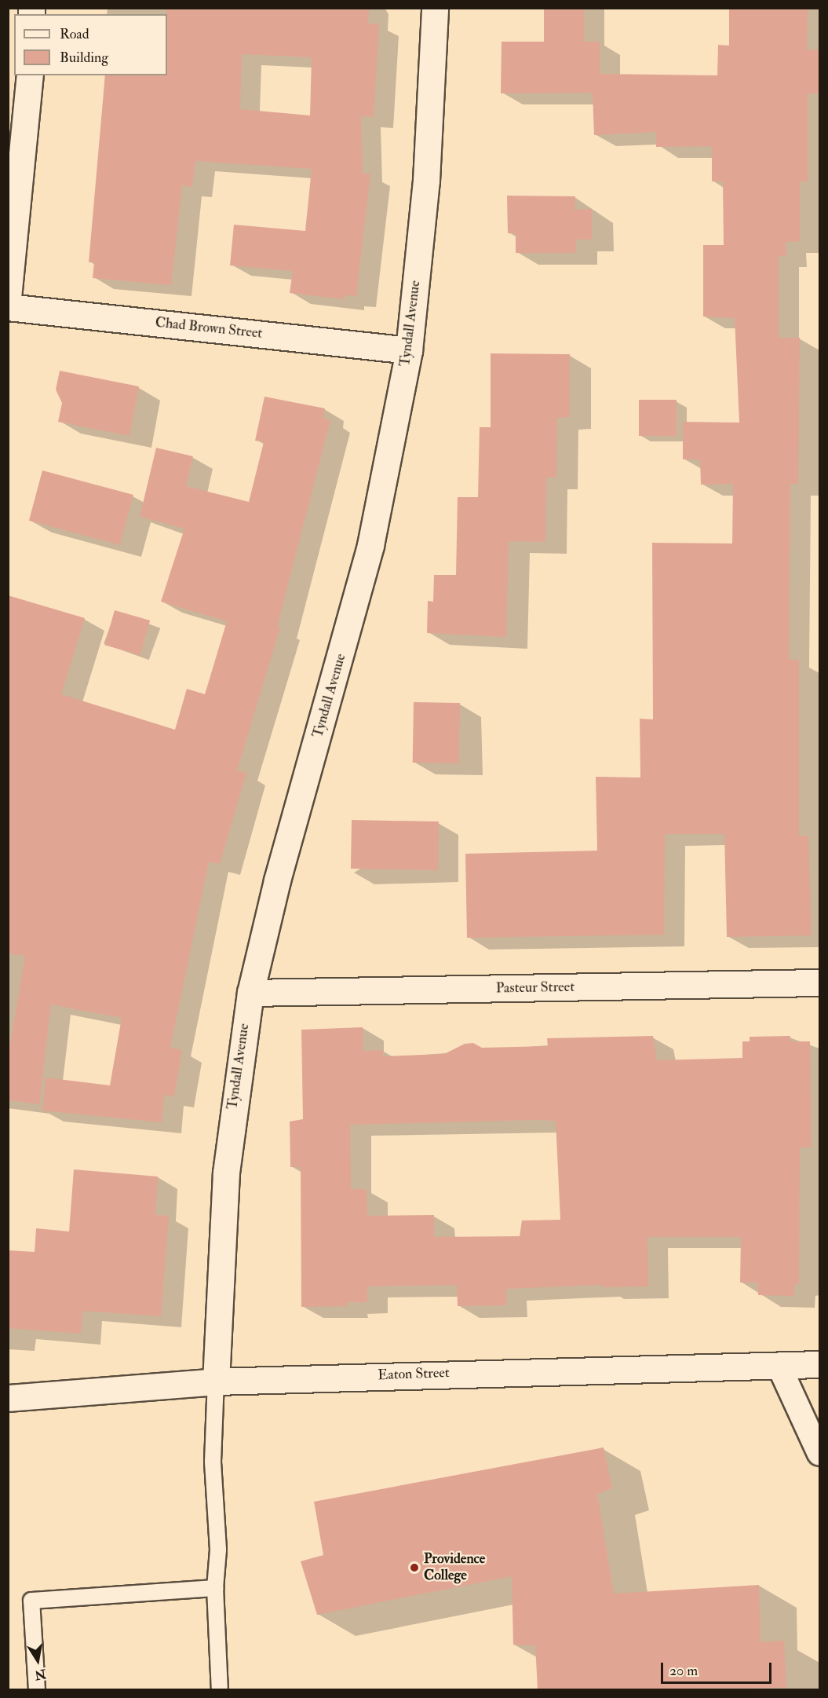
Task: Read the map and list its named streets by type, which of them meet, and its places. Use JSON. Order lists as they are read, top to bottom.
{
  "streets": {
    "street": [
      "Tyndall Avenue",
      "Chad Brown Street",
      "Pasteur Street",
      "Eaton Street"
    ]
  },
  "crossings": [
    ["Tyndall Avenue", "Chad Brown Street"],
    ["Tyndall Avenue", "Pasteur Street"],
    ["Tyndall Avenue", "Eaton Street"]
  ],
  "places": ["Providence College"],
  "legend": ["Road", "Building"],
  "scale_bar": "20 m",
  "north": "bottom"
}
